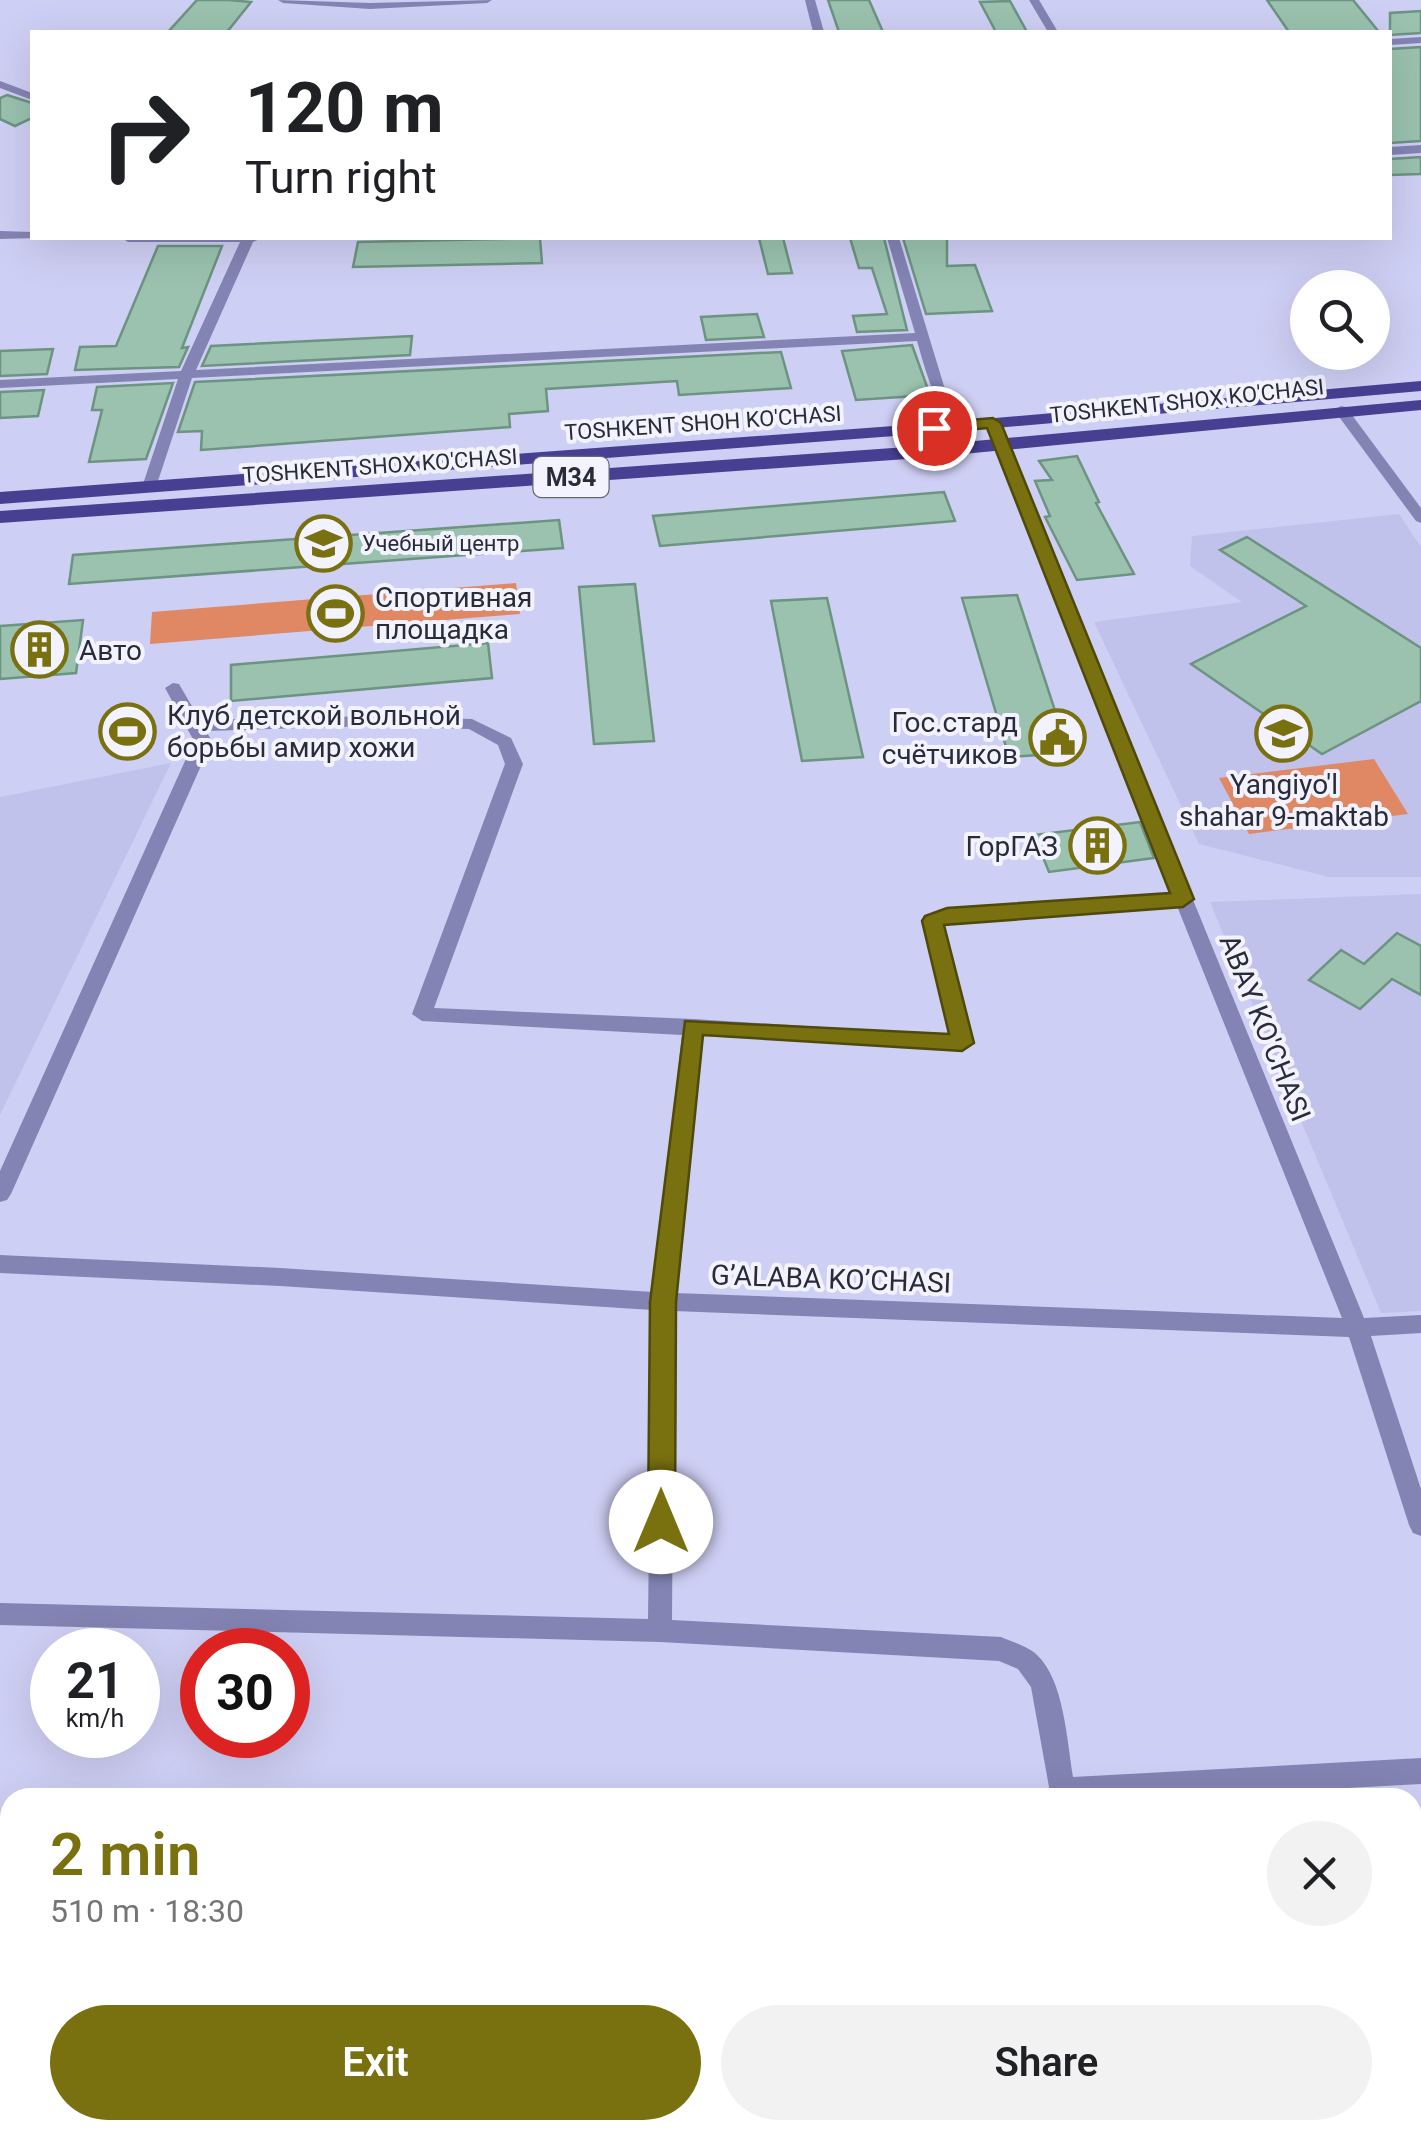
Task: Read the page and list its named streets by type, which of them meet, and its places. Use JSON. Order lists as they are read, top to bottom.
{
  "streets": {
    "main road": ["TOSHKENT SHOX KO'CHASI", "TOSHKENT SHOH KO'CHASI", "M34"],
    "street": ["ABAY KO'CHASI", "G’ALABA KO’CHASI"]
  },
  "crossings": [
    ["TOSHKENT SHOX KO'CHASI", "TOSHKENT SHOH KO'CHASI"],
    ["TOSHKENT SHOX KO'CHASI", "ABAY KO'CHASI"],
    ["ABAY KO'CHASI", "G’ALABA KO’CHASI"]
  ],
  "places": {
    "school or university": ["Учебный центр", "Yangiyo'l shahar 9-maktab"],
    "sports": ["Спортивная площадка", "Клуб детской вольной борьбы амир хожи"],
    "building": ["Авто", "ГорГАЗ"],
    "public building": ["Гос.стард счётчиков"]
  },
  "page": {
    "turn": ["120 m", "Turn right"],
    "speed": "21 km/h",
    "limit": "30",
    "heading": ["2 min", "510 m · 18:30"],
    "buttons": ["Exit", "Share"]
  }
}
